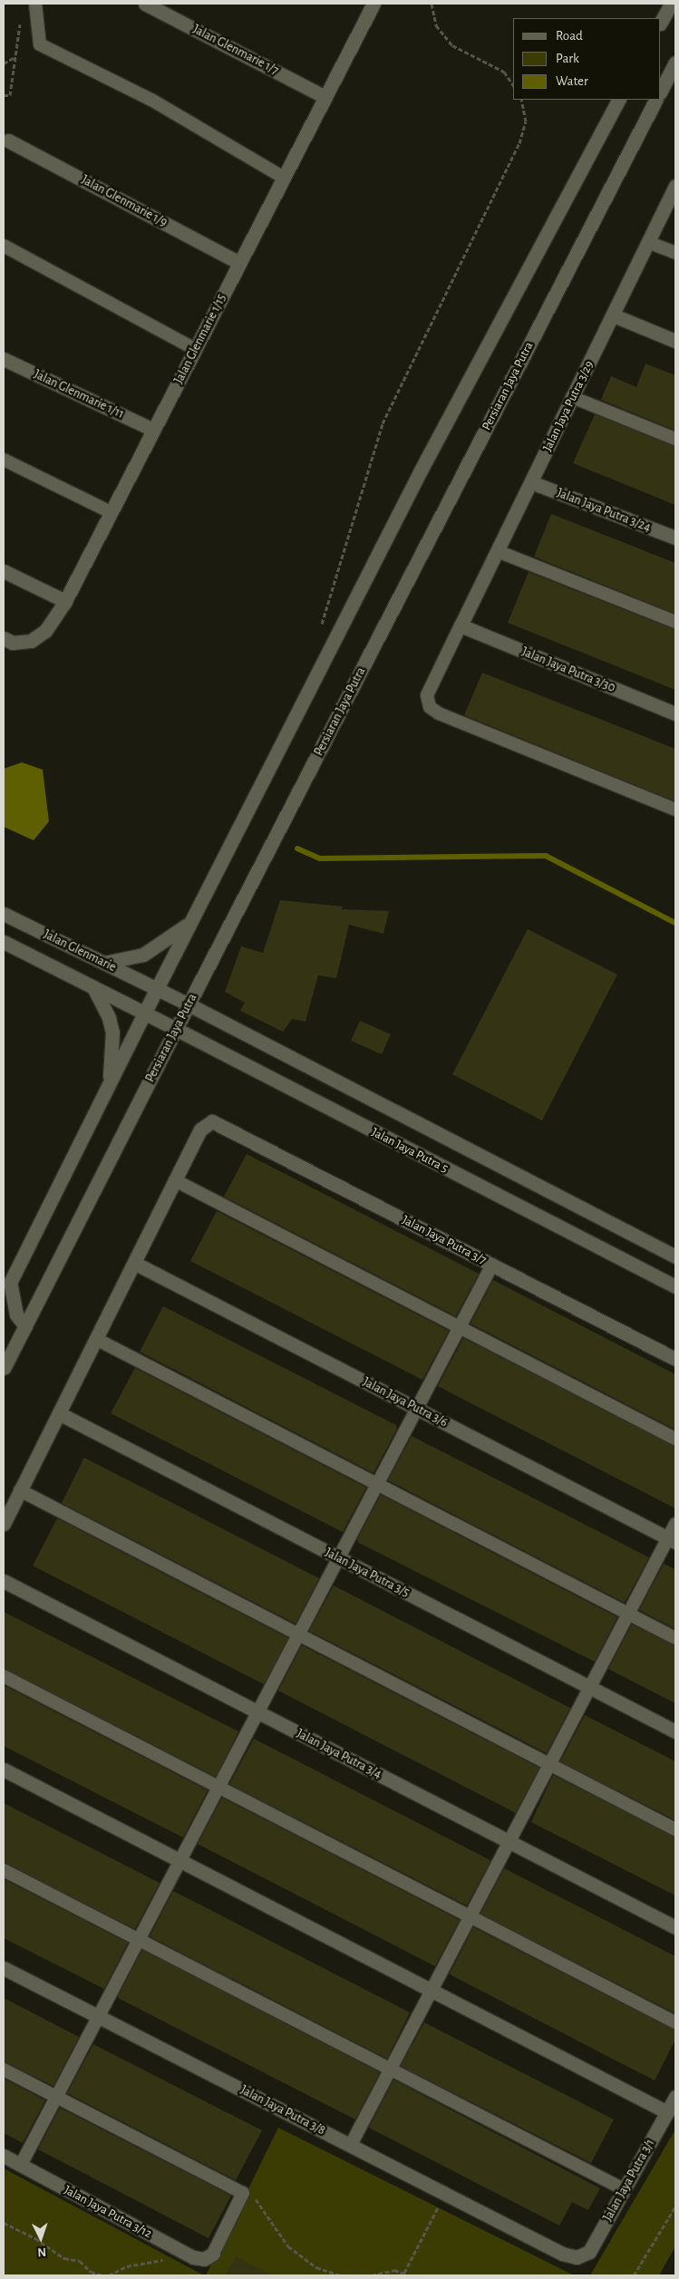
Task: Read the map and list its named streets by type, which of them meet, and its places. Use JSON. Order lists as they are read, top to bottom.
{
  "streets": {
    "street": [
      "Jalan Glenmarie 1/7",
      "Jalan Glenmarie 1/9",
      "Jalan Glenmarie 1/15",
      "Persiaran Jaya Putra",
      "Jalan Glenmarie 1/11",
      "Jalan Jaya Putra 3/29",
      "Jalan Jaya Putra 3/24",
      "Jalan Jaya Putra 3/30",
      "Jalan Glenmarie",
      "Jalan Jaya Putra 5",
      "Jalan Jaya Putra 3/7",
      "Jalan Jaya Putra 3/6",
      "Jalan Jaya Putra 3/5",
      "Jalan Jaya Putra 3/4",
      "Jalan Jaya Putra 3/8",
      "Jalan Jaya Putra 3/1",
      "Jalan Jaya Putra 3/12"
    ]
  },
  "crossings": [
    ["Jalan Glenmarie 1/7", "Jalan Glenmarie 1/15"],
    ["Jalan Glenmarie 1/9", "Jalan Glenmarie 1/15"],
    ["Jalan Glenmarie 1/15", "Jalan Glenmarie 1/11"],
    ["Persiaran Jaya Putra", "Jalan Jaya Putra 5"],
    ["Jalan Jaya Putra 3/29", "Jalan Jaya Putra 3/24"],
    ["Jalan Jaya Putra 3/29", "Jalan Jaya Putra 3/30"],
    ["Jalan Glenmarie", "Jalan Jaya Putra 5"],
    ["Jalan Jaya Putra 3/8", "Jalan Jaya Putra 3/1"]
  ],
  "legend": ["Road", "Park", "Water"],
  "north": "bottom"
}
